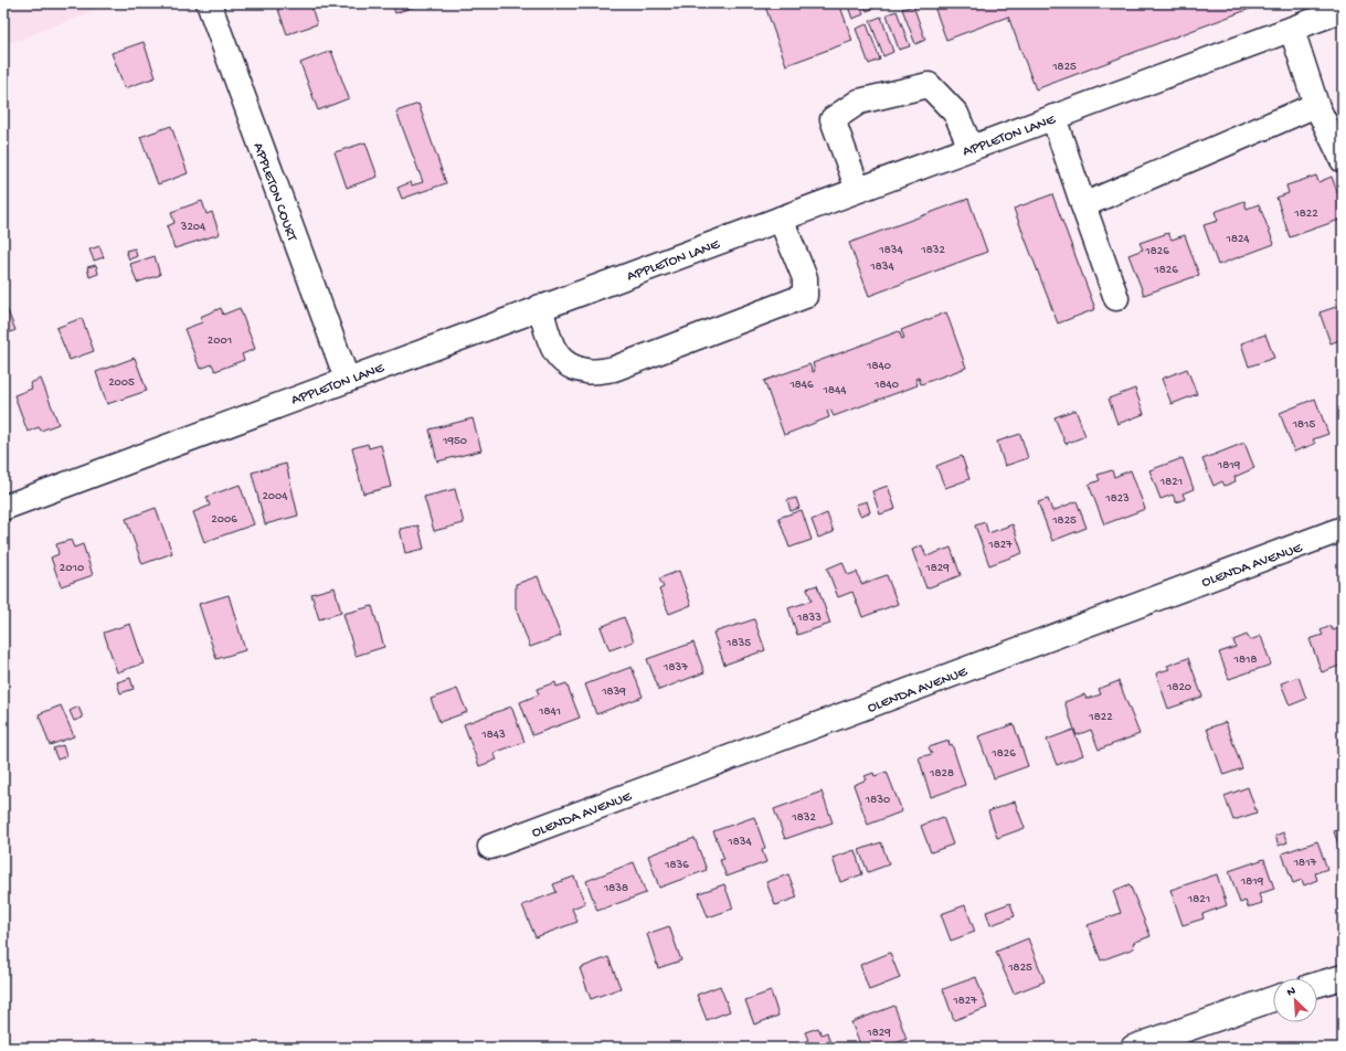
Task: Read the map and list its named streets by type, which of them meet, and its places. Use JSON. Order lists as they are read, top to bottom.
{
  "streets": {
    "street": ["APPLETON LANE", "APPLETON COURT", "OLENDA AVENUE"]
  },
  "crossings": [
    ["APPLETON LANE", "APPLETON COURT"]
  ],
  "house_numbers": [
    "1825",
    "1822",
    "3204",
    "1824",
    "1834",
    "1832",
    "1826",
    "1834",
    "1826",
    "2001",
    "1840",
    "2005",
    "1846",
    "1840",
    "1844",
    "1815",
    "1950",
    "1819",
    "1821",
    "2004",
    "1823",
    "2006",
    "1825",
    "1827",
    "2010",
    "1829",
    "1833",
    "1835",
    "1818",
    "1837",
    "1820",
    "1839",
    "1841",
    "1822",
    "1843",
    "1826",
    "1828",
    "1830",
    "1832",
    "1834",
    "1817",
    "1836",
    "1819",
    "1838",
    "1821",
    "1825",
    "1827",
    "1829"
  ],
  "north": "top left"
}
